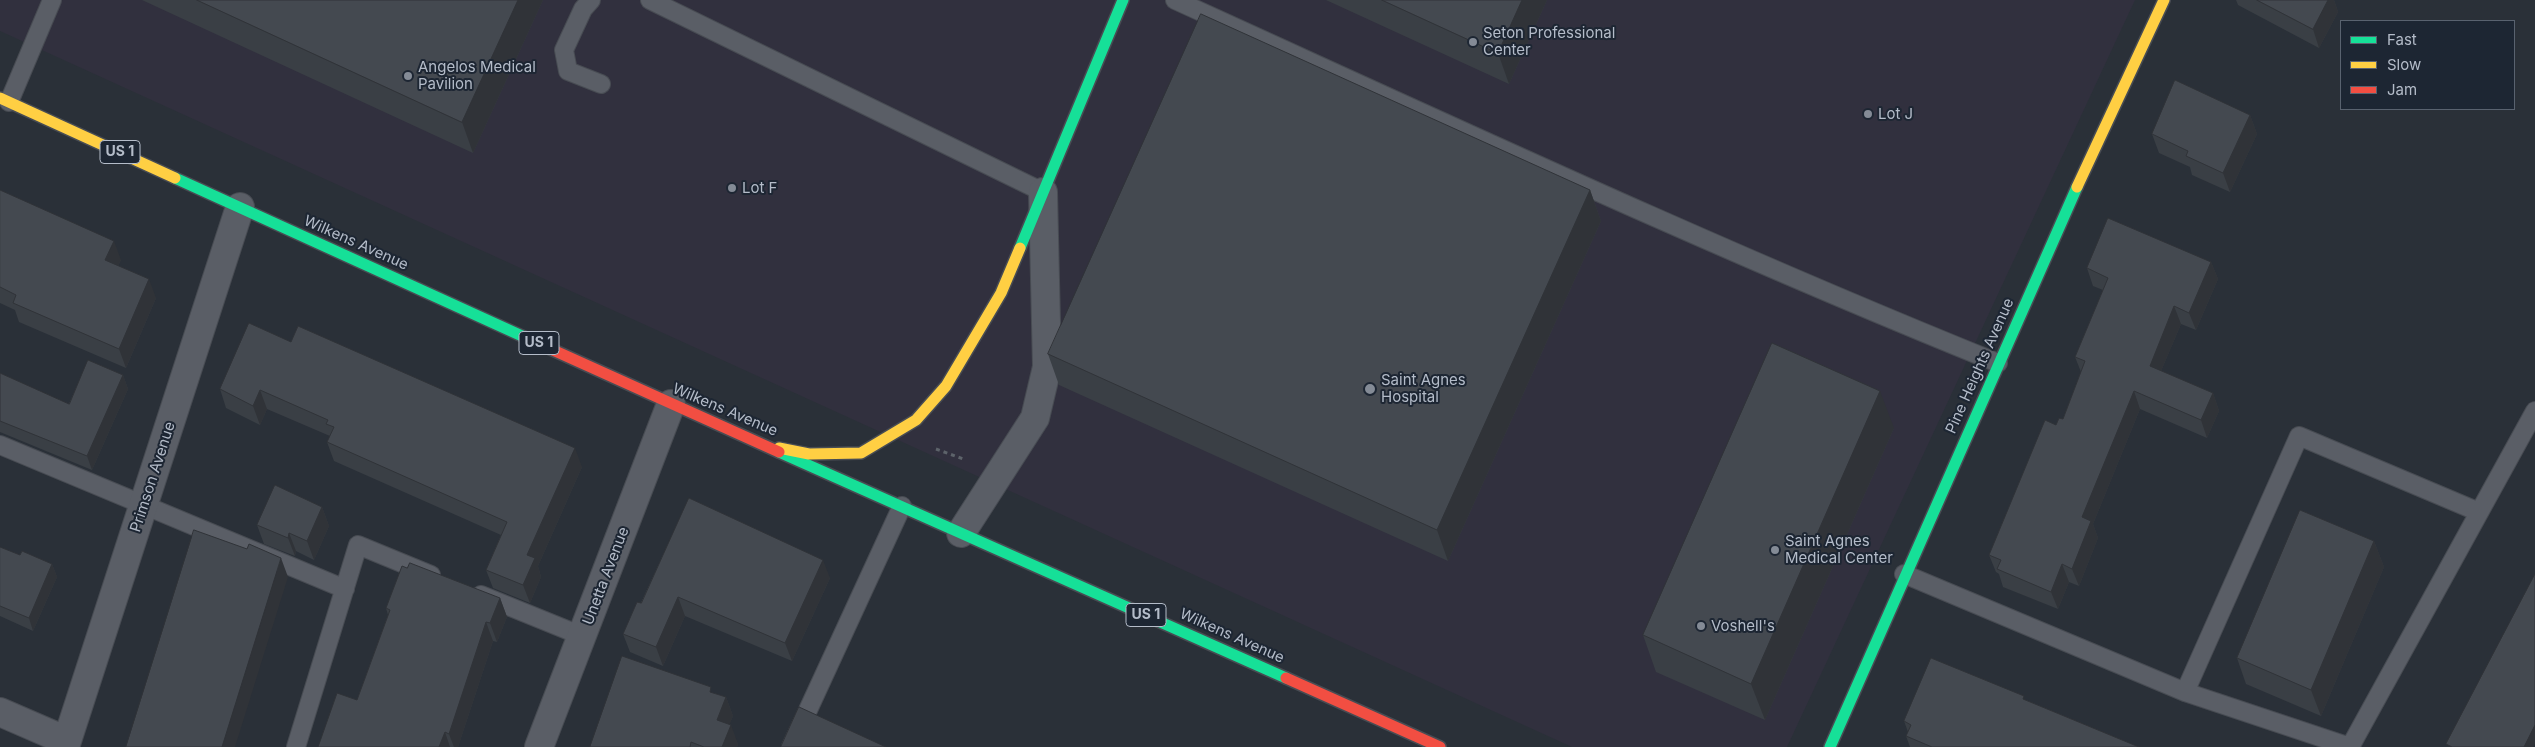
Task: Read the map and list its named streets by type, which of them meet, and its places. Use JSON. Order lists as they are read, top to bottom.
{
  "streets": {
    "main road": ["US 1", "Wilkens Avenue", "Pine Heights Avenue"],
    "street": ["Primson Avenue", "Unetta Avenue"]
  },
  "crossings": [
    ["Wilkens Avenue", "Primson Avenue"],
    ["Wilkens Avenue", "Unetta Avenue"]
  ],
  "places": [
    "Seton Professional Center",
    "Angelos Medical Pavilion",
    "Lot J",
    "Lot F",
    "Saint Agnes Hospital",
    "Saint Agnes Medical Center",
    "Voshell's"
  ],
  "legend": ["Fast", "Slow", "Jam"]
}
